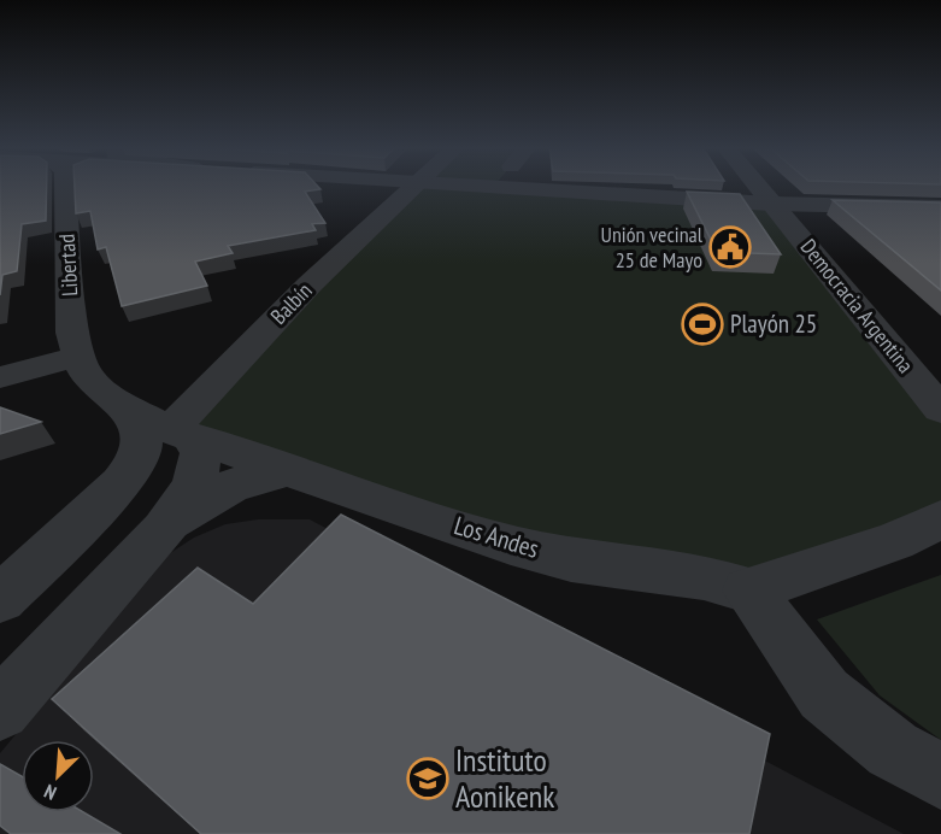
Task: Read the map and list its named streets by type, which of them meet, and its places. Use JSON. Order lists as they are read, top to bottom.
{
  "streets": {
    "street": [
      "Libertad",
      "Balbín",
      "Democracia Argentina",
      "Los Andes"
    ]
  },
  "crossings": [
    ["Libertad", "Los Andes"],
    ["Balbín", "Los Andes"]
  ],
  "places": {
    "public building": ["Unión vecinal 25 de Mayo"],
    "sports": ["Playón 25"],
    "school or university": ["Instituto Aonikenk"]
  },
  "north": "bottom left"
}
